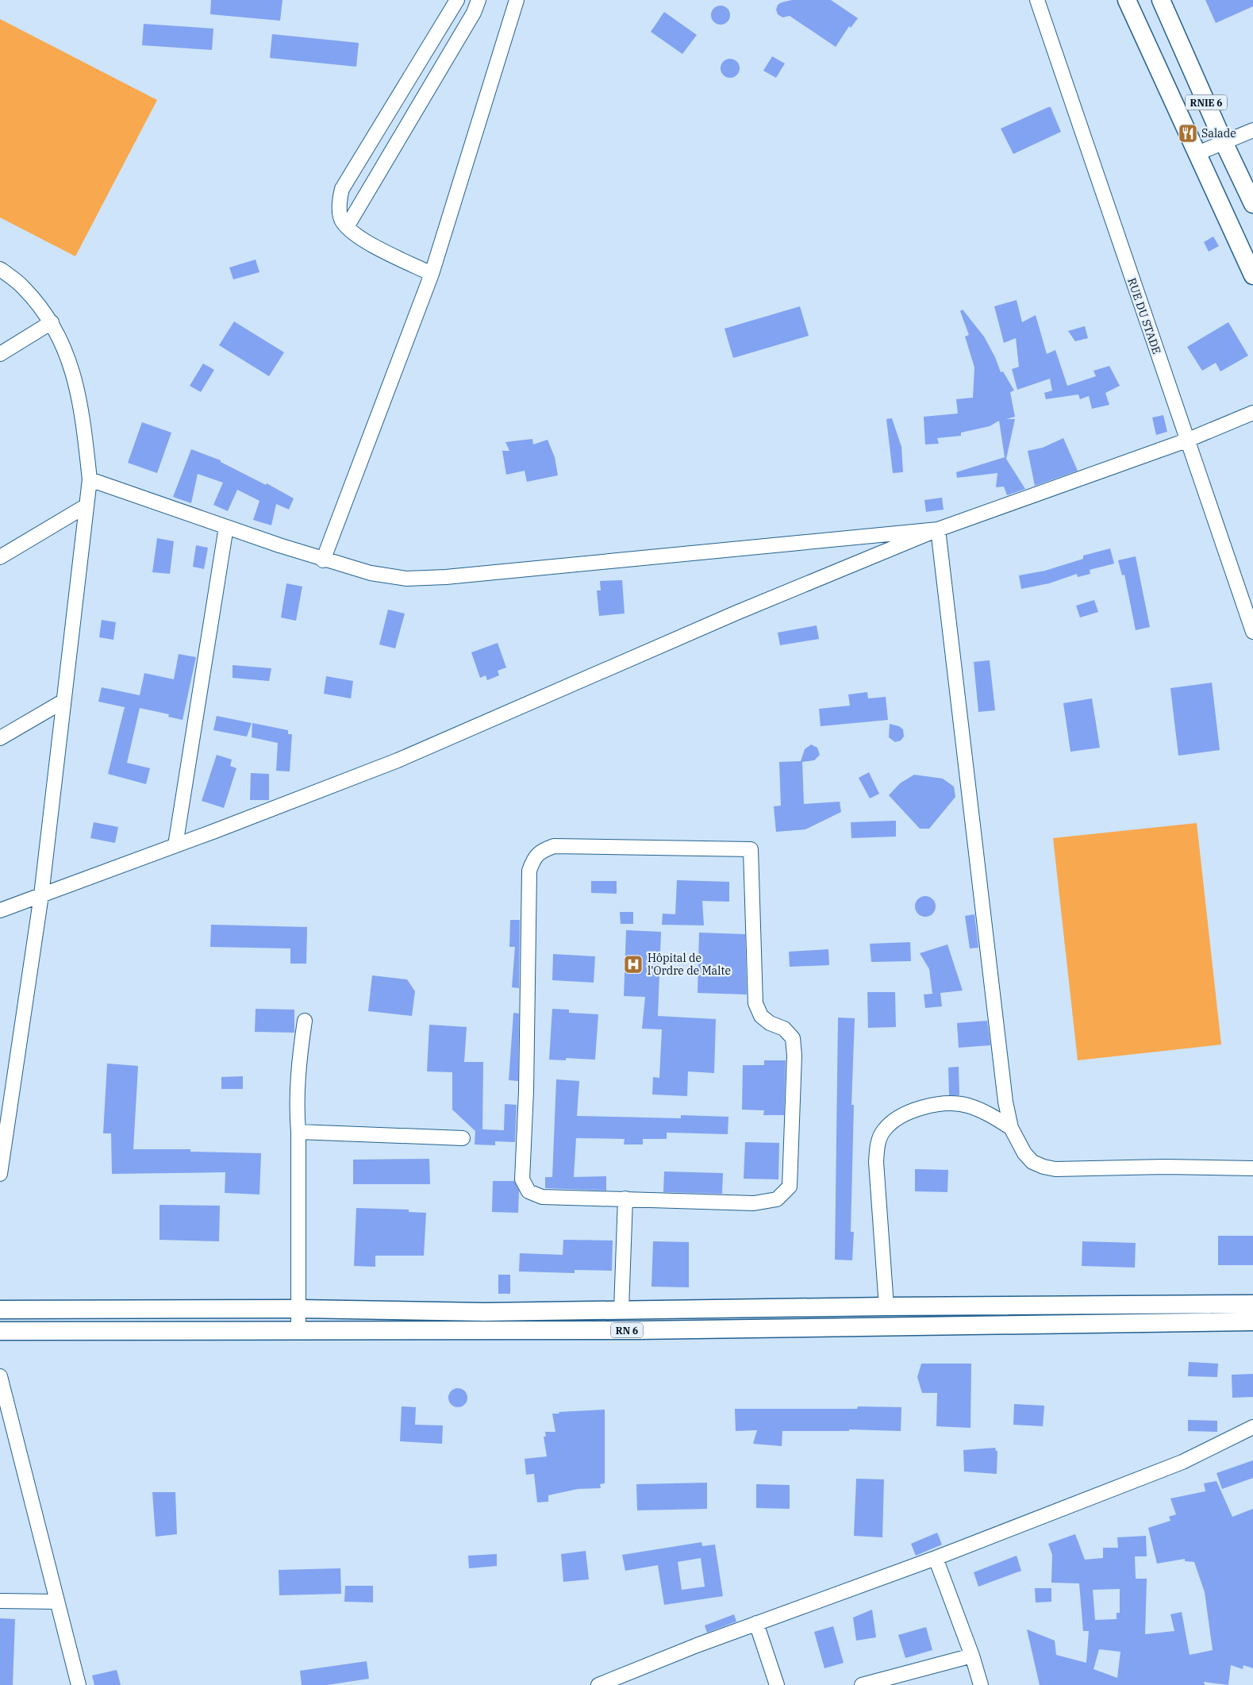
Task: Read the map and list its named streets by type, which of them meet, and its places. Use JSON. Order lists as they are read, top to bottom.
{
  "streets": {
    "main road": ["RNIE 6", "RN 6"],
    "street": ["RUE DU STADE"]
  },
  "places": {
    "restaurant": ["Salade"],
    "hospital": ["Hôpital de l'Ordre de Malte"]
  }
}
